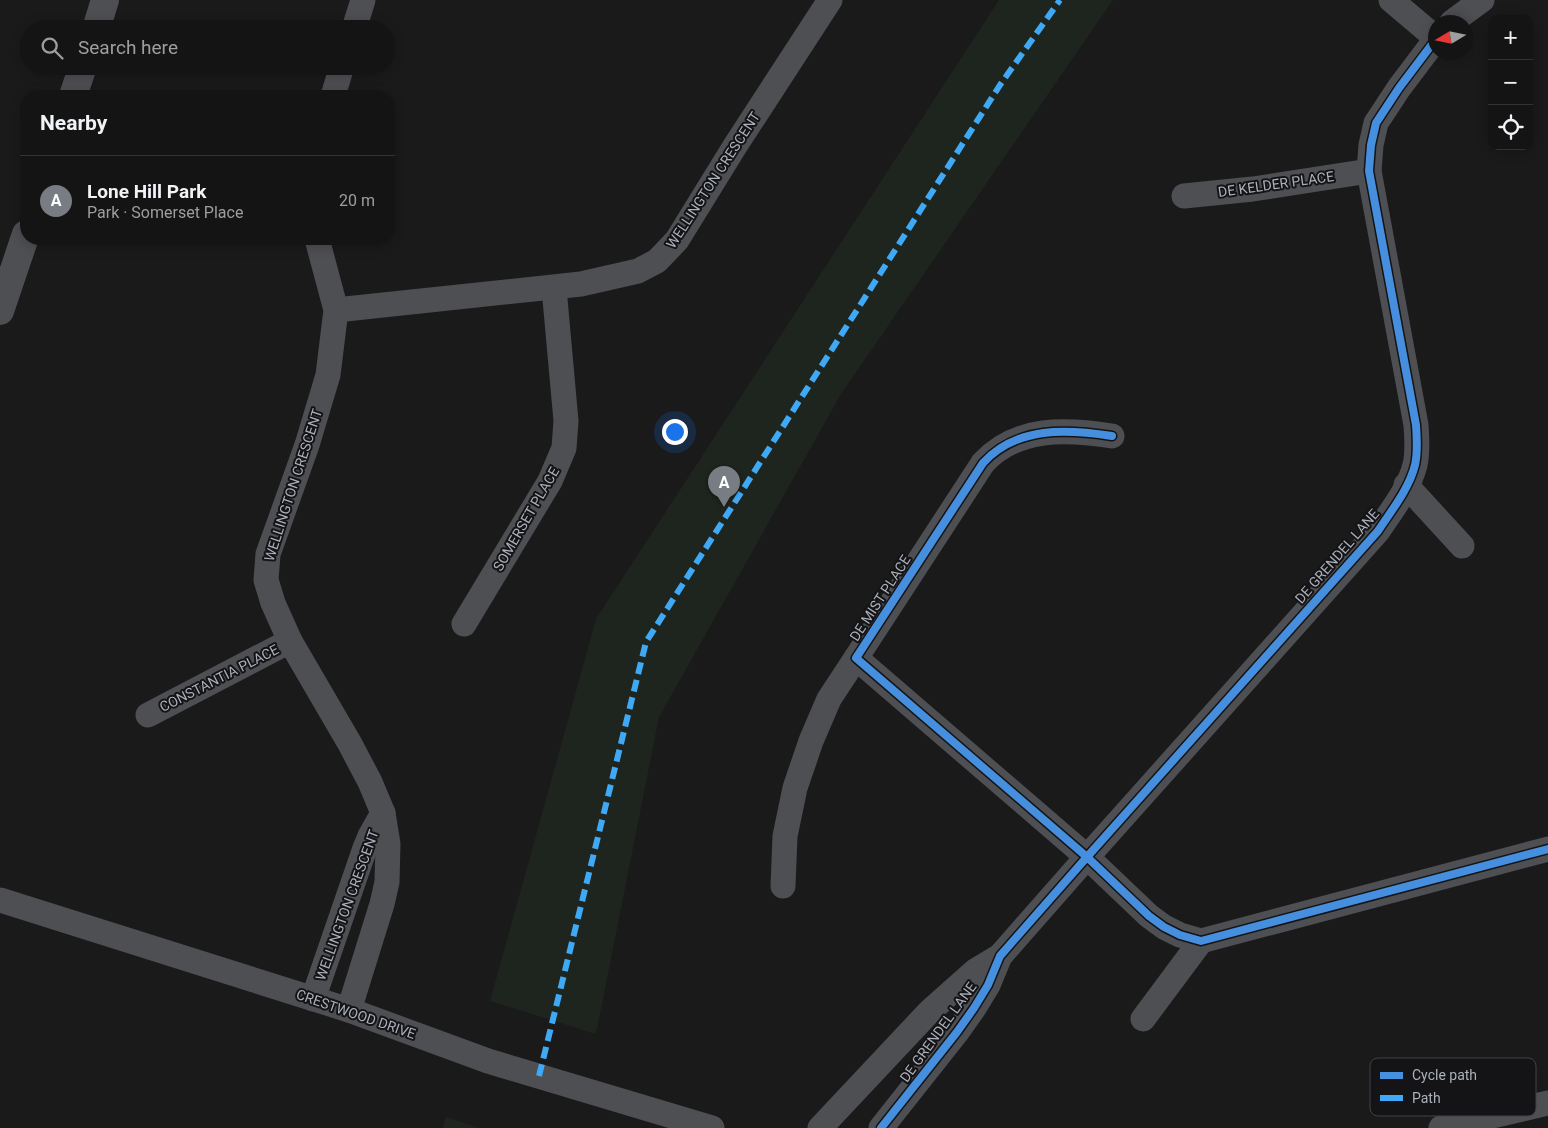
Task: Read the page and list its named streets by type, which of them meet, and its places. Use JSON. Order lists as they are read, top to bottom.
{
  "streets": {
    "street": [
      "WELLINGTON CRESCENT",
      "DE KELDER PLACE",
      "SOMERSET PLACE",
      "DE GRENDEL LANE",
      "DE MIST PLACE",
      "CONSTANTIA PLACE",
      "CRESTWOOD DRIVE"
    ]
  },
  "crossings": [
    ["WELLINGTON CRESCENT", "SOMERSET PLACE"],
    ["WELLINGTON CRESCENT", "CONSTANTIA PLACE"],
    ["WELLINGTON CRESCENT", "CRESTWOOD DRIVE"],
    ["DE KELDER PLACE", "DE GRENDEL LANE"],
    ["DE GRENDEL LANE", "DE MIST PLACE"]
  ],
  "legend": ["Cycle path", "Path"],
  "north": "left",
  "page": {
    "map_buttons": ["+", "−"],
    "search": "Search here",
    "heading": "Nearby",
    "list": [
      {
        "mark": "A",
        "name": "Lone Hill Park",
        "note": "Park · Somerset Place",
        "value": "20 m"
      }
    ],
    "pins": "A"
  }
}
